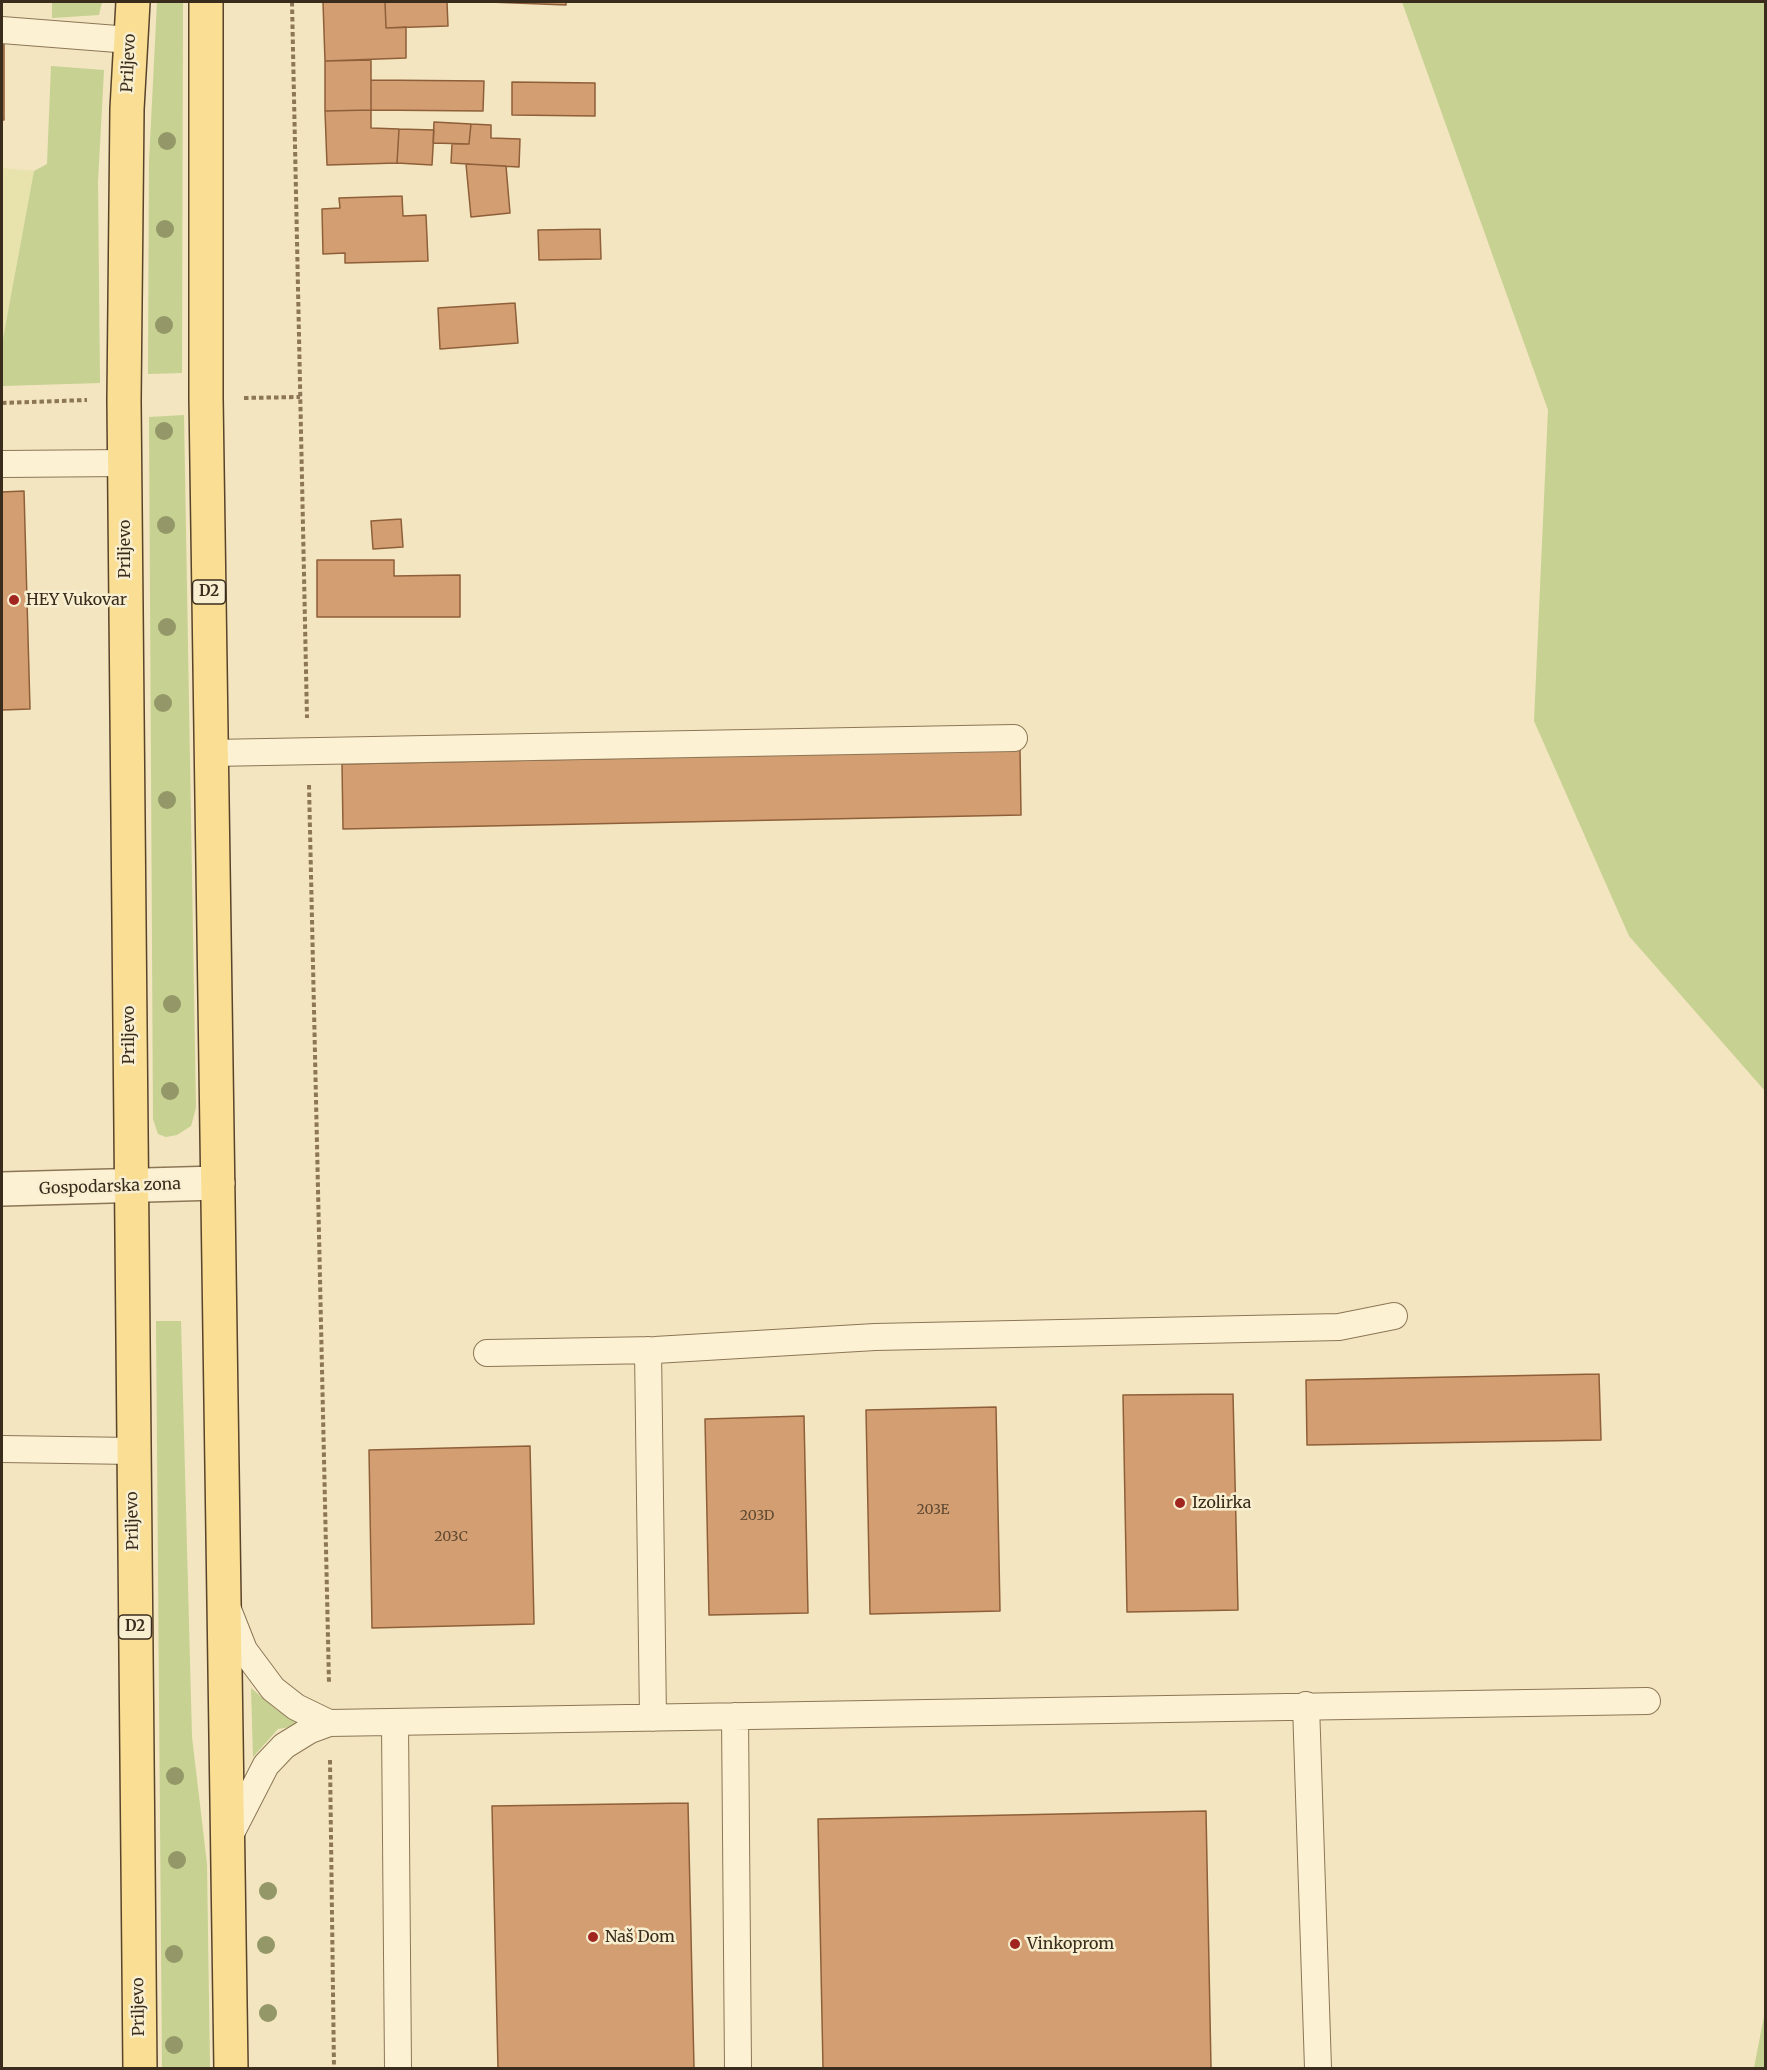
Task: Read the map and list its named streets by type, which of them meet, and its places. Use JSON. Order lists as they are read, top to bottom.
{
  "streets": {
    "main road": ["Priljevo", "D2"],
    "street": ["Gospodarska zona"]
  },
  "crossings": [
    ["Priljevo", "Gospodarska zona"],
    ["D2", "Gospodarska zona"]
  ],
  "places": [
    "HEY Vukovar",
    "Izolirka",
    "Naš Dom",
    "Vinkoprom"
  ],
  "house_numbers": ["203E", "203D", "203C"]
}
